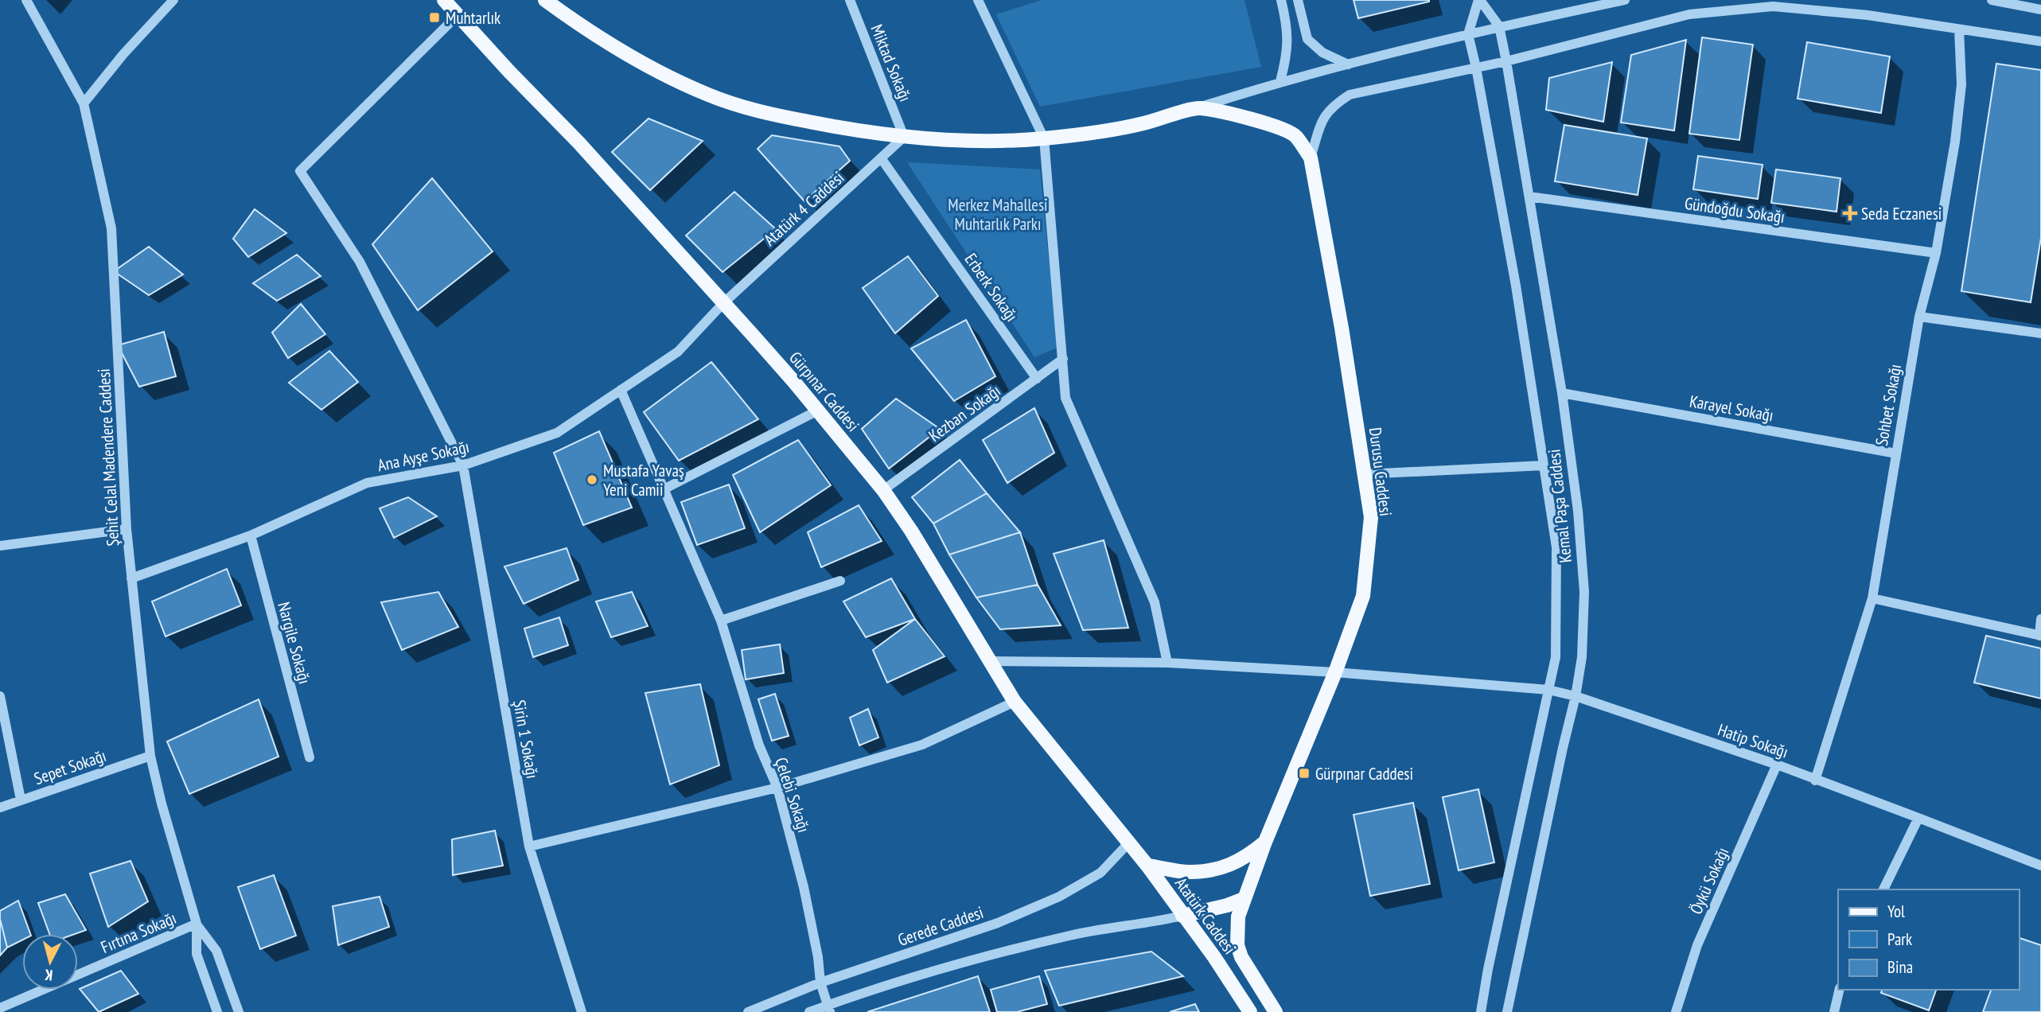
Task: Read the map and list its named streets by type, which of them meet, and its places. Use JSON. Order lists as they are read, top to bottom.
{
  "streets": {
    "main road": ["Gürpınar Caddesi", "Durusu Caddesi", "Atatürk Caddesi"],
    "street": [
      "Miktad Sokağı",
      "Atatürk 4 Caddesi",
      "Gündoğdu Sokağı",
      "Erberk Sokağı",
      "Sohbet Sokağı",
      "Karayel Sokağı",
      "Kezban Sokağı",
      "Ana Ayşe Sokağı",
      "Şehit Celal Madendere Caddesi",
      "Kemal Paşa Caddesi",
      "Nargile Sokağı",
      "Şirin 1 Sokağı",
      "Hatip Sokağı",
      "Sepet Sokağı",
      "Çelebi Sokağı",
      "Öykü Sokağı",
      "Gerede Caddesi",
      "Fırtına Sokağı"
    ]
  },
  "crossings": [
    ["Miktad Sokağı", "Atatürk 4 Caddesi"],
    ["Atatürk 4 Caddesi", "Erberk Sokağı"],
    ["Atatürk 4 Caddesi", "Gürpınar Caddesi"],
    ["Atatürk 4 Caddesi", "Ana Ayşe Sokağı"],
    ["Gündoğdu Sokağı", "Sohbet Sokağı"],
    ["Gündoğdu Sokağı", "Kemal Paşa Caddesi"],
    ["Erberk Sokağı", "Kezban Sokağı"],
    ["Gürpınar Caddesi", "Kezban Sokağı"],
    ["Gürpınar Caddesi", "Ana Ayşe Sokağı"],
    ["Gürpınar Caddesi", "Şirin 1 Sokağı"],
    ["Gürpınar Caddesi", "Hatip Sokağı"],
    ["Gürpınar Caddesi", "Atatürk Caddesi"],
    ["Gürpınar Caddesi", "Gerede Caddesi"],
    ["Sohbet Sokağı", "Karayel Sokağı"],
    ["Sohbet Sokağı", "Hatip Sokağı"],
    ["Karayel Sokağı", "Kemal Paşa Caddesi"],
    ["Ana Ayşe Sokağı", "Şehit Celal Madendere Caddesi"],
    ["Ana Ayşe Sokağı", "Nargile Sokağı"],
    ["Ana Ayşe Sokağı", "Şirin 1 Sokağı"],
    ["Ana Ayşe Sokağı", "Çelebi Sokağı"],
    ["Şehit Celal Madendere Caddesi", "Sepet Sokağı"],
    ["Şehit Celal Madendere Caddesi", "Fırtına Sokağı"],
    ["Durusu Caddesi", "Hatip Sokağı"],
    ["Durusu Caddesi", "Atatürk Caddesi"],
    ["Kemal Paşa Caddesi", "Hatip Sokağı"],
    ["Hatip Sokağı", "Öykü Sokağı"],
    ["Çelebi Sokağı", "Gerede Caddesi"],
    ["Atatürk Caddesi", "Gerede Caddesi"]
  ],
  "parks": ["Merkez Mahallesi Muhtarlık Parkı"],
  "places": {
    "transit": ["Muhtarlık", "Gürpınar Caddesi"],
    "health": ["Seda Eczanesi"],
    "other": ["Mustafa Yavaş Yeni Camii"]
  },
  "legend": ["Yol", "Park", "Bina"],
  "north": "bottom"
}
